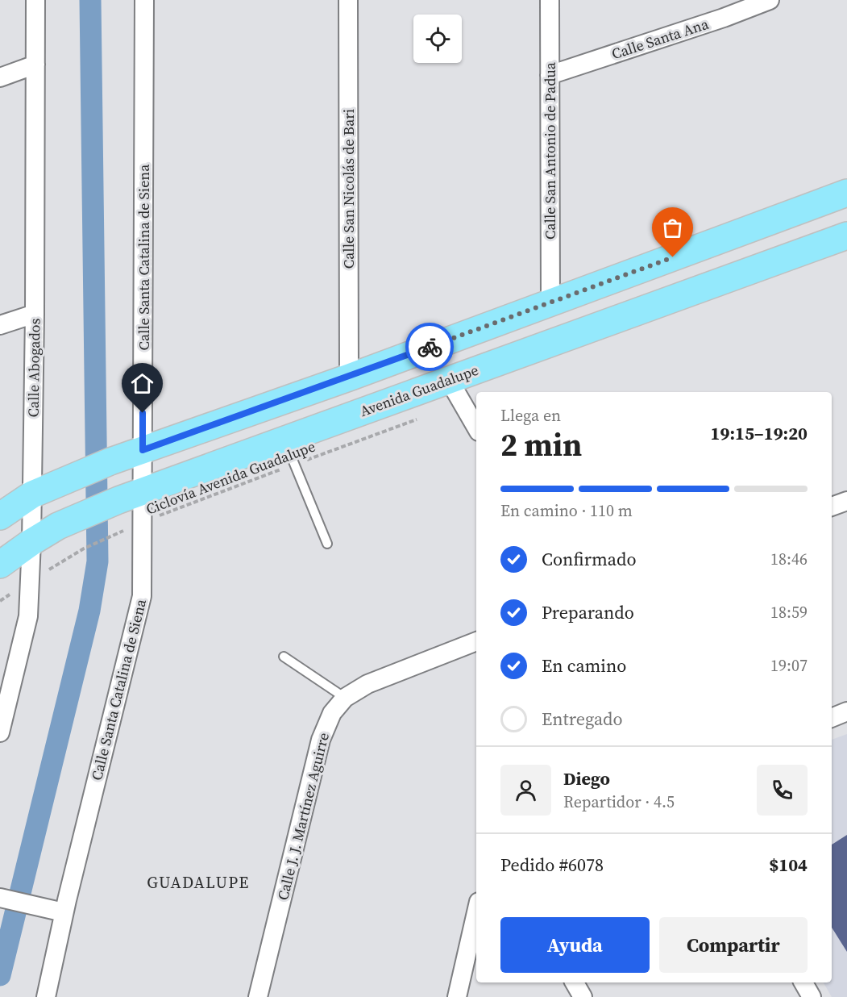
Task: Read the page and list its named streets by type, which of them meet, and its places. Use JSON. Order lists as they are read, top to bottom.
{
  "streets": {
    "main road": ["Avenida Guadalupe"],
    "street": [
      "Calle Santa Ana",
      "Calle San Antonio de Padua",
      "Calle San Nicolás de Bari",
      "Calle Santa Catalina de Siena",
      "Calle Abogados",
      "Calle J. J. Martínez Aguirre"
    ],
    "path": ["Ciclovía Avenida Guadalupe"]
  },
  "crossings": [
    ["Calle Santa Ana", "Calle San Antonio de Padua"],
    ["Calle Santa Catalina de Siena", "Avenida Guadalupe"],
    ["Calle Abogados", "Avenida Guadalupe"]
  ],
  "districts": ["GUADALUPE"],
  "page": {
    "heading": ["2 min", "Llega en", "19:15–19:20"],
    "panel": [
      "Diego",
      "Repartidor · 4.5",
      "Pedido #6078",
      "$104"
    ],
    "bar": "En camino · 110 m",
    "list": [
      ["Confirmado", "18:46"],
      ["Preparando", "18:59"],
      ["En camino", "19:07"],
      "Entregado"
    ],
    "buttons": ["Ayuda", "Compartir"]
  }
}
